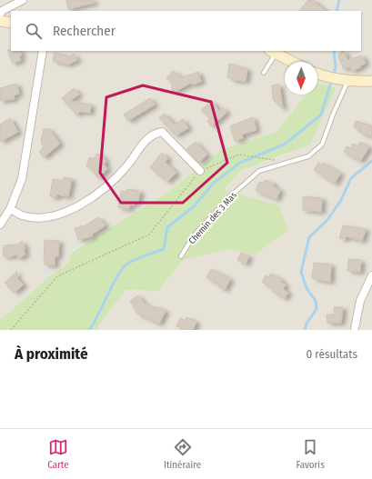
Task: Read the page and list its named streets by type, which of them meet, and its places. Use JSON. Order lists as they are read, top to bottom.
{
  "streets": {
    "lane": ["Chemin des 3 Mas"]
  },
  "north": "bottom",
  "page": {
    "search": "Rechercher",
    "heading": ["À proximité", "0 résultats"],
    "nav": ["Carte", "Itinéraire", "Favoris"]
  }
}
